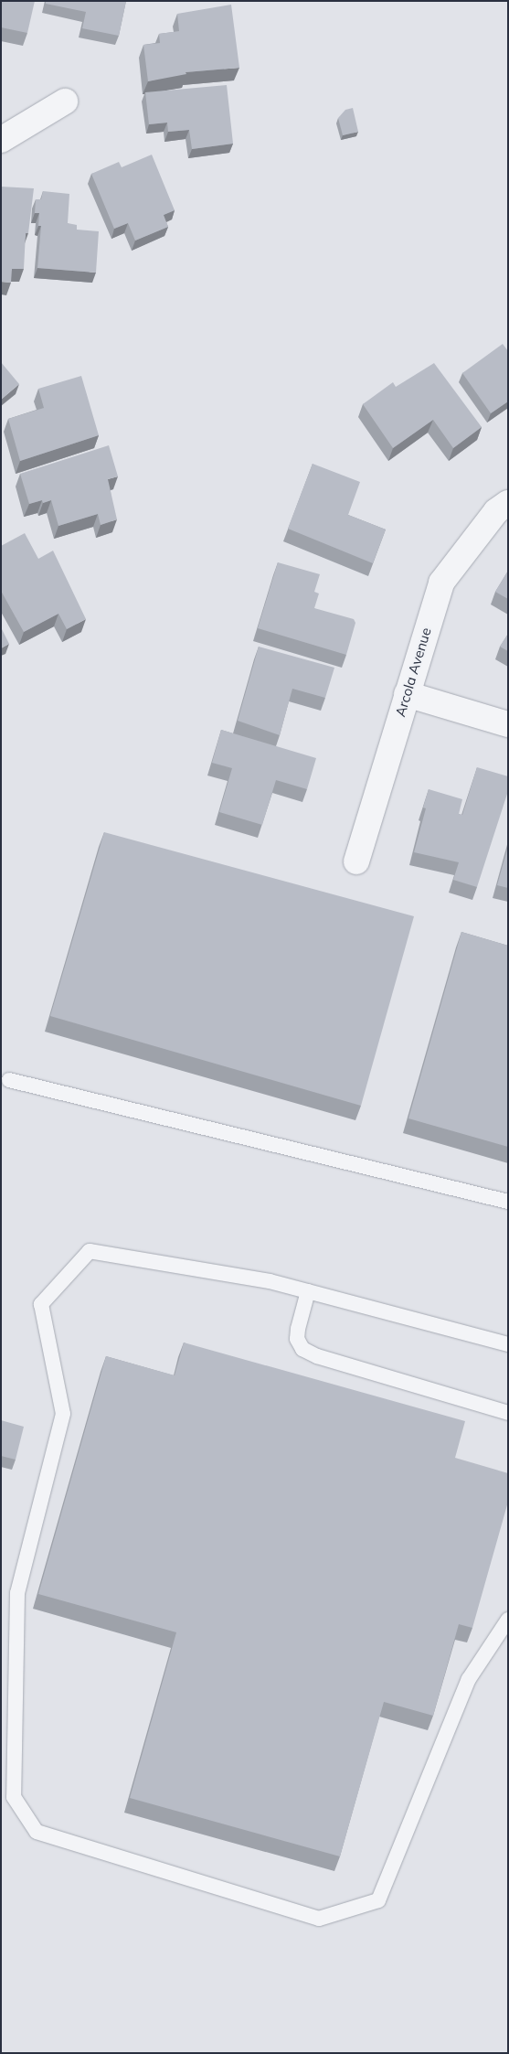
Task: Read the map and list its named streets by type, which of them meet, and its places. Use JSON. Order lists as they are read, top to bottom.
{
  "streets": {
    "street": ["Arcola Avenue"]
  }
}
